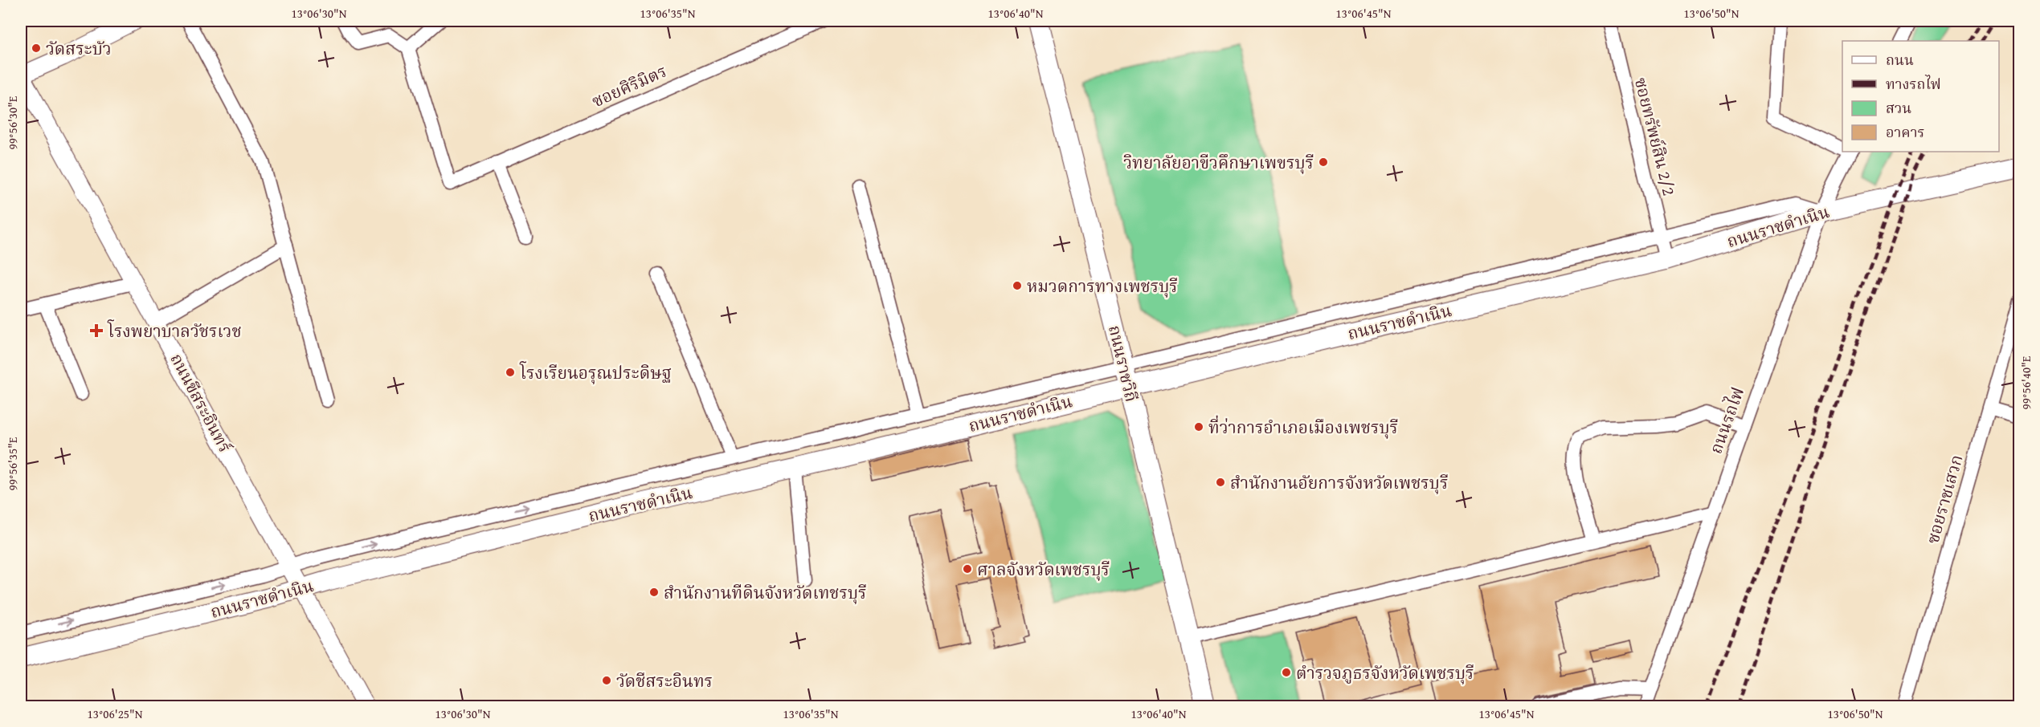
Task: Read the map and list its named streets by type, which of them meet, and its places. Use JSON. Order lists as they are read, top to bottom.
{
  "streets": {
    "main road": ["ถนนราชดำเนิน", "ถนนราชวิถี"],
    "street": [
      "ซอยศิริมิตร",
      "ซอยทรัพย์สิน 2/2",
      "ถนนขีสระอินทร์",
      "ถนนรถไฟ",
      "ซอยราชเสวก"
    ]
  },
  "crossings": [
    ["ซอยทรัพย์สิน 2/2", "ถนนราชดำเนิน"],
    ["ถนนราชดำเนิน", "ถนนราชวิถี"],
    ["ถนนราชดำเนิน", "ถนนขีสระอินทร์"],
    ["ถนนราชดำเนิน", "ถนนรถไฟ"]
  ],
  "places": {
    "other": [
      "วัดสระบัว",
      "วิทยาลัยอาขีวคึกษาเพขรบุรี",
      "หมวดการทางเพชรบุรี",
      "โรงเรียนอรุณประดิษฐ",
      "ที่ว่าการอำเภอเมืองเพชรบุรี",
      "สำนักงานอัยการจังหวัดเพชรบุรี",
      "ศาลจังหวัดเพชรบุรี",
      "สำนักงานทีดินจังหวัดเทชรบุรี",
      "ตำรวจภูธรจังหวัดเพชรบุรี",
      "วัดชีสระอินทร"
    ],
    "health": ["โรงพยาบาลวัชรเวช"]
  },
  "legend": [
    "ถนน",
    "ทางรถไฟ",
    "สวน",
    "อาคาร"
  ],
  "coordinates": [
    "13°06'30\"N",
    "13°06'35\"N",
    "13°06'40\"N",
    "13°06'45\"N",
    "13°06'50\"N",
    "99°56'30\"E",
    "99°56'40\"E",
    "99°56'35\"E",
    "13°06'25\"N"
  ]
}
